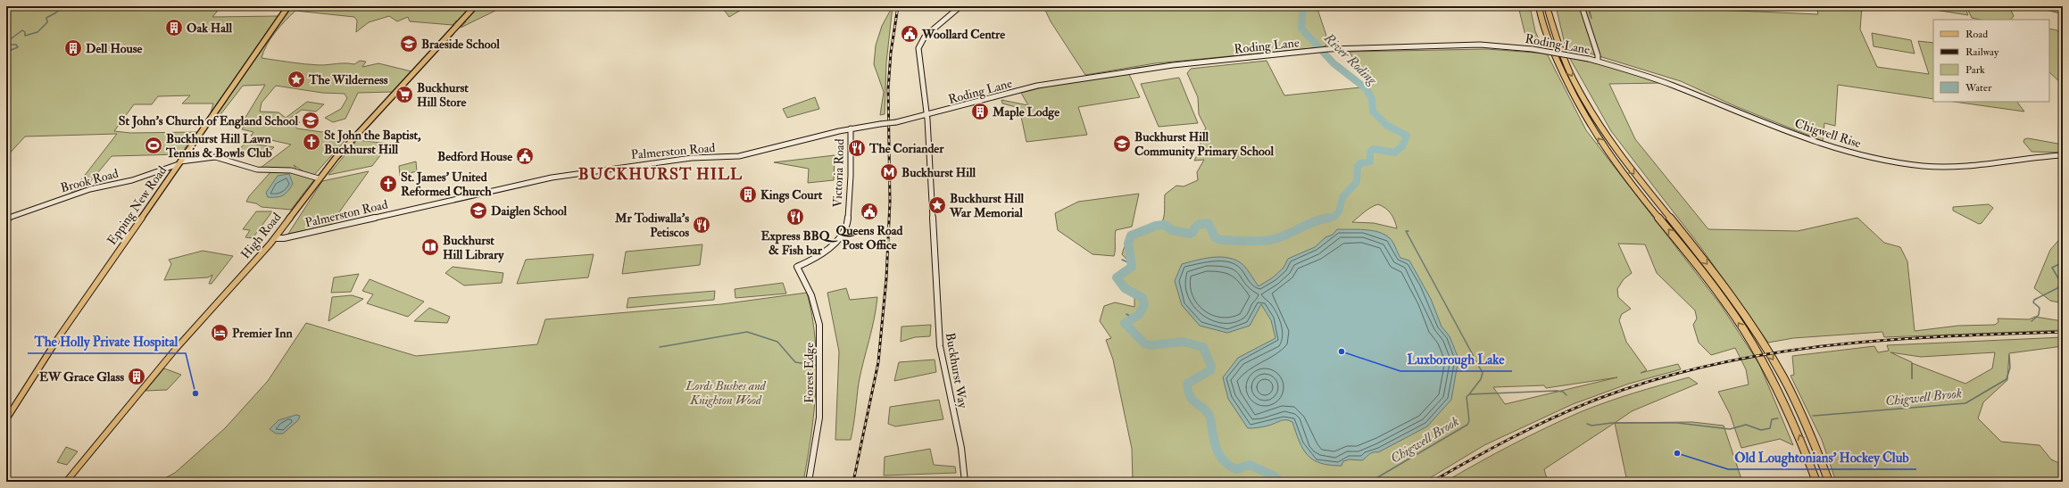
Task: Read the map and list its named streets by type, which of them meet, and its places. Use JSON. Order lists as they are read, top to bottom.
{
  "streets": {
    "main road": [
      "Roding Lane",
      "Chigwell Rise",
      "Palmerston Road",
      "Victoria Road",
      "Brook Road",
      "Epping New Road",
      "High Road",
      "Buckhurst Way",
      "Forest Edge"
    ]
  },
  "crossings": [
    ["Roding Lane", "Chigwell Rise"],
    ["Roding Lane", "Palmerston Road"],
    ["Roding Lane", "Buckhurst Way"],
    ["Palmerston Road", "Victoria Road"],
    ["Palmerston Road", "High Road"],
    ["Palmerston Road", "Buckhurst Way"],
    ["Victoria Road", "Forest Edge"],
    ["Brook Road", "Epping New Road"],
    ["Brook Road", "High Road"]
  ],
  "districts": ["BUCKHURST HILL"],
  "water": ["River Roding", "Chigwell Brook"],
  "parks": ["Lords Bushes and Knighton Wood"],
  "places": {
    "building": [
      "Oak Hall",
      "Dell House",
      "Maple Lodge",
      "Kings Court",
      "EW Grace Glass"
    ],
    "public building": ["Woollard Centre", "Bedford House", "Queens Road Post Office"],
    "school or university": [
      "Braeside School",
      "St John's Church of England School",
      "Buckhurst Hill Community Primary School",
      "Daiglen School"
    ],
    "place": ["The Wilderness", "Buckhurst Hill War Memorial"],
    "supermarket": ["Buckhurst Hill Store"],
    "church": ["St John the Baptist, Buckhurst Hill", "St. James' United Reformed Church"],
    "sports": ["Buckhurst Hill Lawn Tennis & Bowls Club"],
    "restaurant": ["The Coriander", "Express BBQ & Fish bar", "Mr Todiwalla's Petiscos"],
    "metro station": ["Buckhurst Hill"],
    "library": ["Buckhurst Hill Library"],
    "hotel": ["Premier Inn"],
    "other": ["Luxborough Lake", "The Holly Private Hospital", "Old Loughtonians' Hockey Club"]
  },
  "legend": [
    "Road",
    "Railway",
    "Park",
    "Water"
  ]
}
